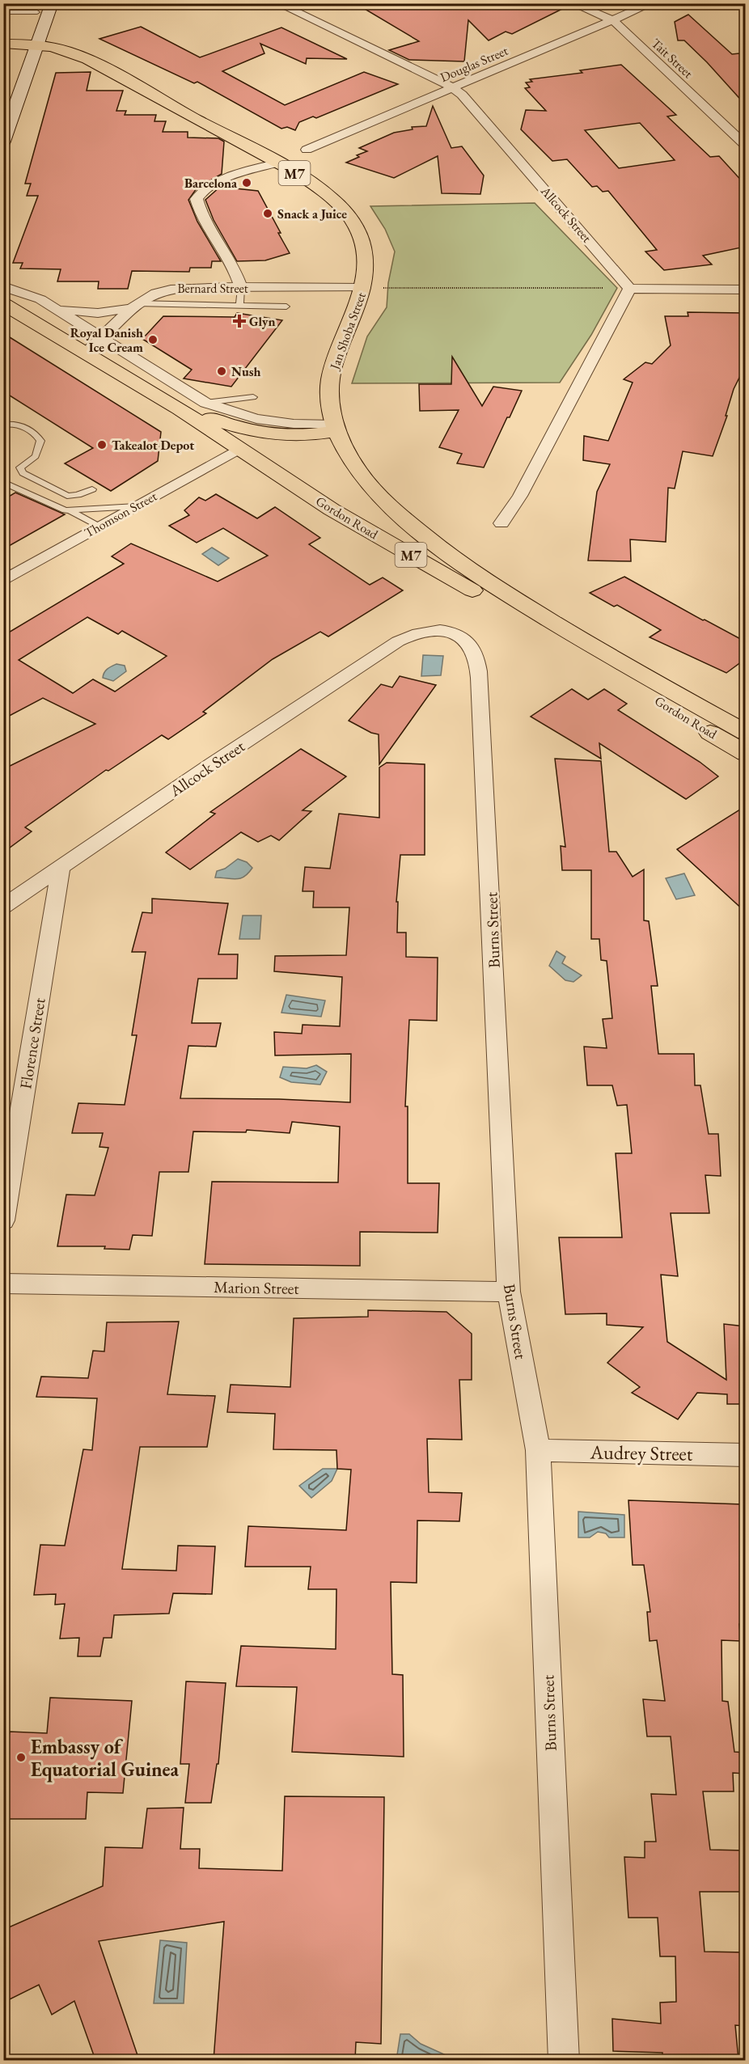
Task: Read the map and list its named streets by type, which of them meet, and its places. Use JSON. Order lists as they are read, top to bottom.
{
  "streets": {
    "main road": ["M7", "Jan Shoba Street", "Gordon Road"],
    "street": [
      "Tait Street",
      "Douglas Street",
      "Allcock Street",
      "Bernard Street",
      "Thomson Street",
      "Burns Street",
      "Florence Street",
      "Marion Street",
      "Audrey Street"
    ]
  },
  "crossings": [
    ["Tait Street", "Douglas Street"],
    ["Douglas Street", "Allcock Street"],
    ["Allcock Street", "Burns Street"],
    ["Allcock Street", "Florence Street"],
    ["Bernard Street", "Jan Shoba Street"],
    ["Bernard Street", "Gordon Road"],
    ["Jan Shoba Street", "Gordon Road"],
    ["Thomson Street", "Gordon Road"],
    ["Burns Street", "Marion Street"],
    ["Burns Street", "Audrey Street"]
  ],
  "places": {
    "other": [
      "Barcelona",
      "Snack a Juice",
      "Royal Danish Ice Cream",
      "Nush",
      "Takealot Depot",
      "Embassy of Equatorial Guinea"
    ],
    "health": ["Glyn"]
  }
}
